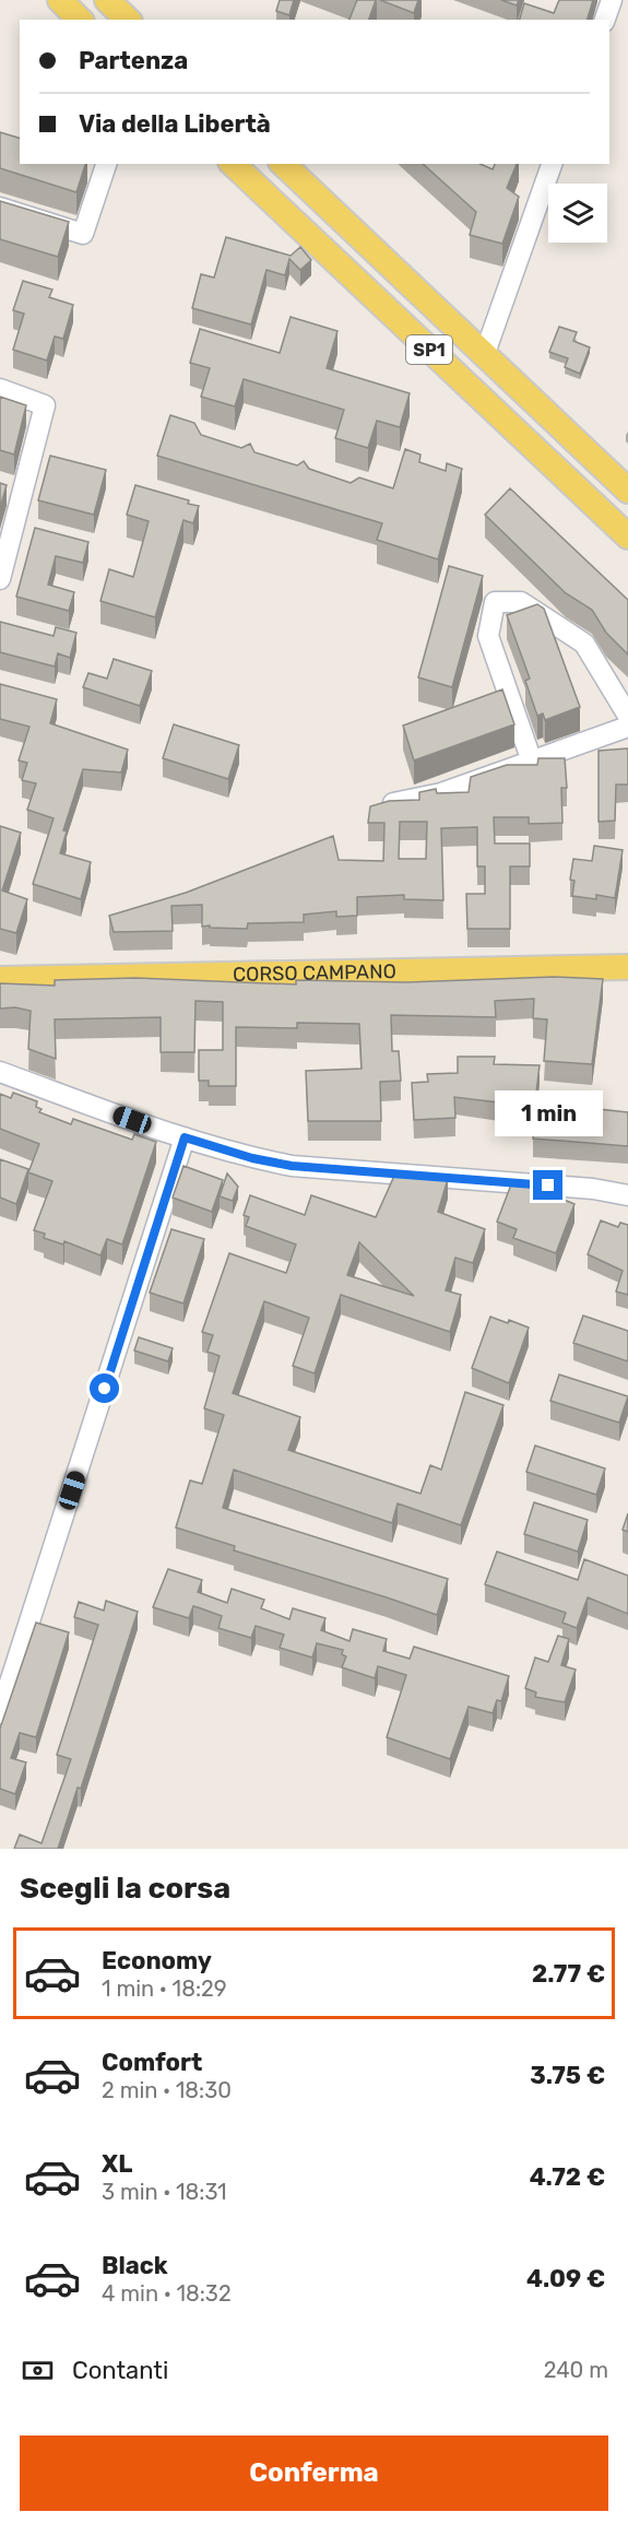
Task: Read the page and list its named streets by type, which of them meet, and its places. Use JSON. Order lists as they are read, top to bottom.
{
  "streets": {
    "main road": ["SP1", "CORSO CAMPANO"]
  },
  "page": {
    "banner": ["Partenza", "Via della Libertà"],
    "bubble": "1 min",
    "heading": "Scegli la corsa",
    "list": [
      {
        "name": "Economy",
        "note": "1 min · 18:29",
        "value": "2.77 €"
      },
      {
        "name": "Comfort",
        "note": "2 min · 18:30",
        "value": "3.75 €"
      },
      {
        "name": "XL",
        "note": "3 min · 18:31",
        "value": "4.72 €"
      },
      {
        "name": "Black",
        "note": "4 min · 18:32",
        "value": "4.09 €"
      }
    ],
    "pay": ["Contanti", "240 m"],
    "buttons": "Conferma"
  }
}
